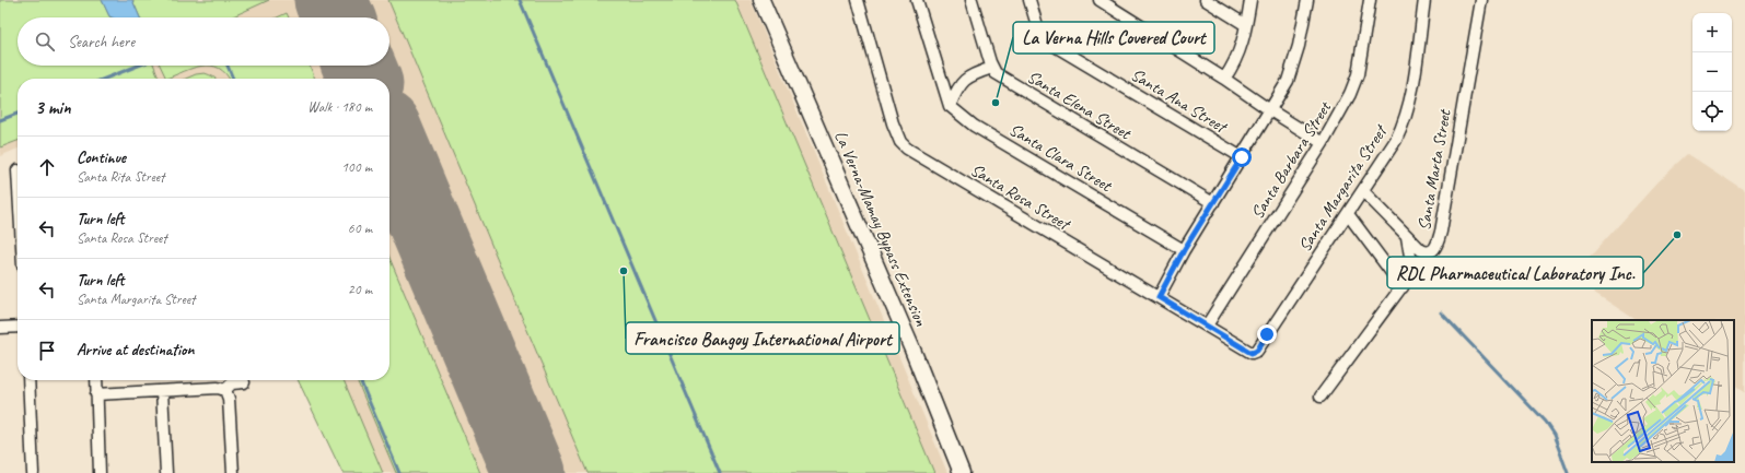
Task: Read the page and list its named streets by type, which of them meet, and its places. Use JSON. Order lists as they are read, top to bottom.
{
  "streets": {
    "main road": ["La Verna-Mamay Bypass Extension"],
    "street": [
      "Santa Ana Street",
      "Santa Elena Street",
      "Santa Clara Street",
      "Santa Barbara Street",
      "Santa Marta Street",
      "Santa Margarita Street",
      "Santa Rosa Street"
    ]
  },
  "crossings": [
    ["Santa Barbara Street", "Santa Rosa Street"],
    ["Santa Marta Street", "Santa Margarita Street"],
    ["Santa Margarita Street", "Santa Rosa Street"]
  ],
  "places": ["La Verna Hills Covered Court", "RDL Pharmaceutical Laboratory Inc.", "Francisco Bangoy International Airport"],
  "page": {
    "map_buttons": ["+", "−"],
    "search": "Search here",
    "heading": ["3 min", "Walk · 180 m"],
    "list": [
      ["Continue", "Santa Rita Street", "100 m"],
      ["Turn left", "Santa Rosa Street", "60 m"],
      ["Turn left", "Santa Margarita Street", "20 m"],
      "Arrive at destination"
    ]
  }
}
